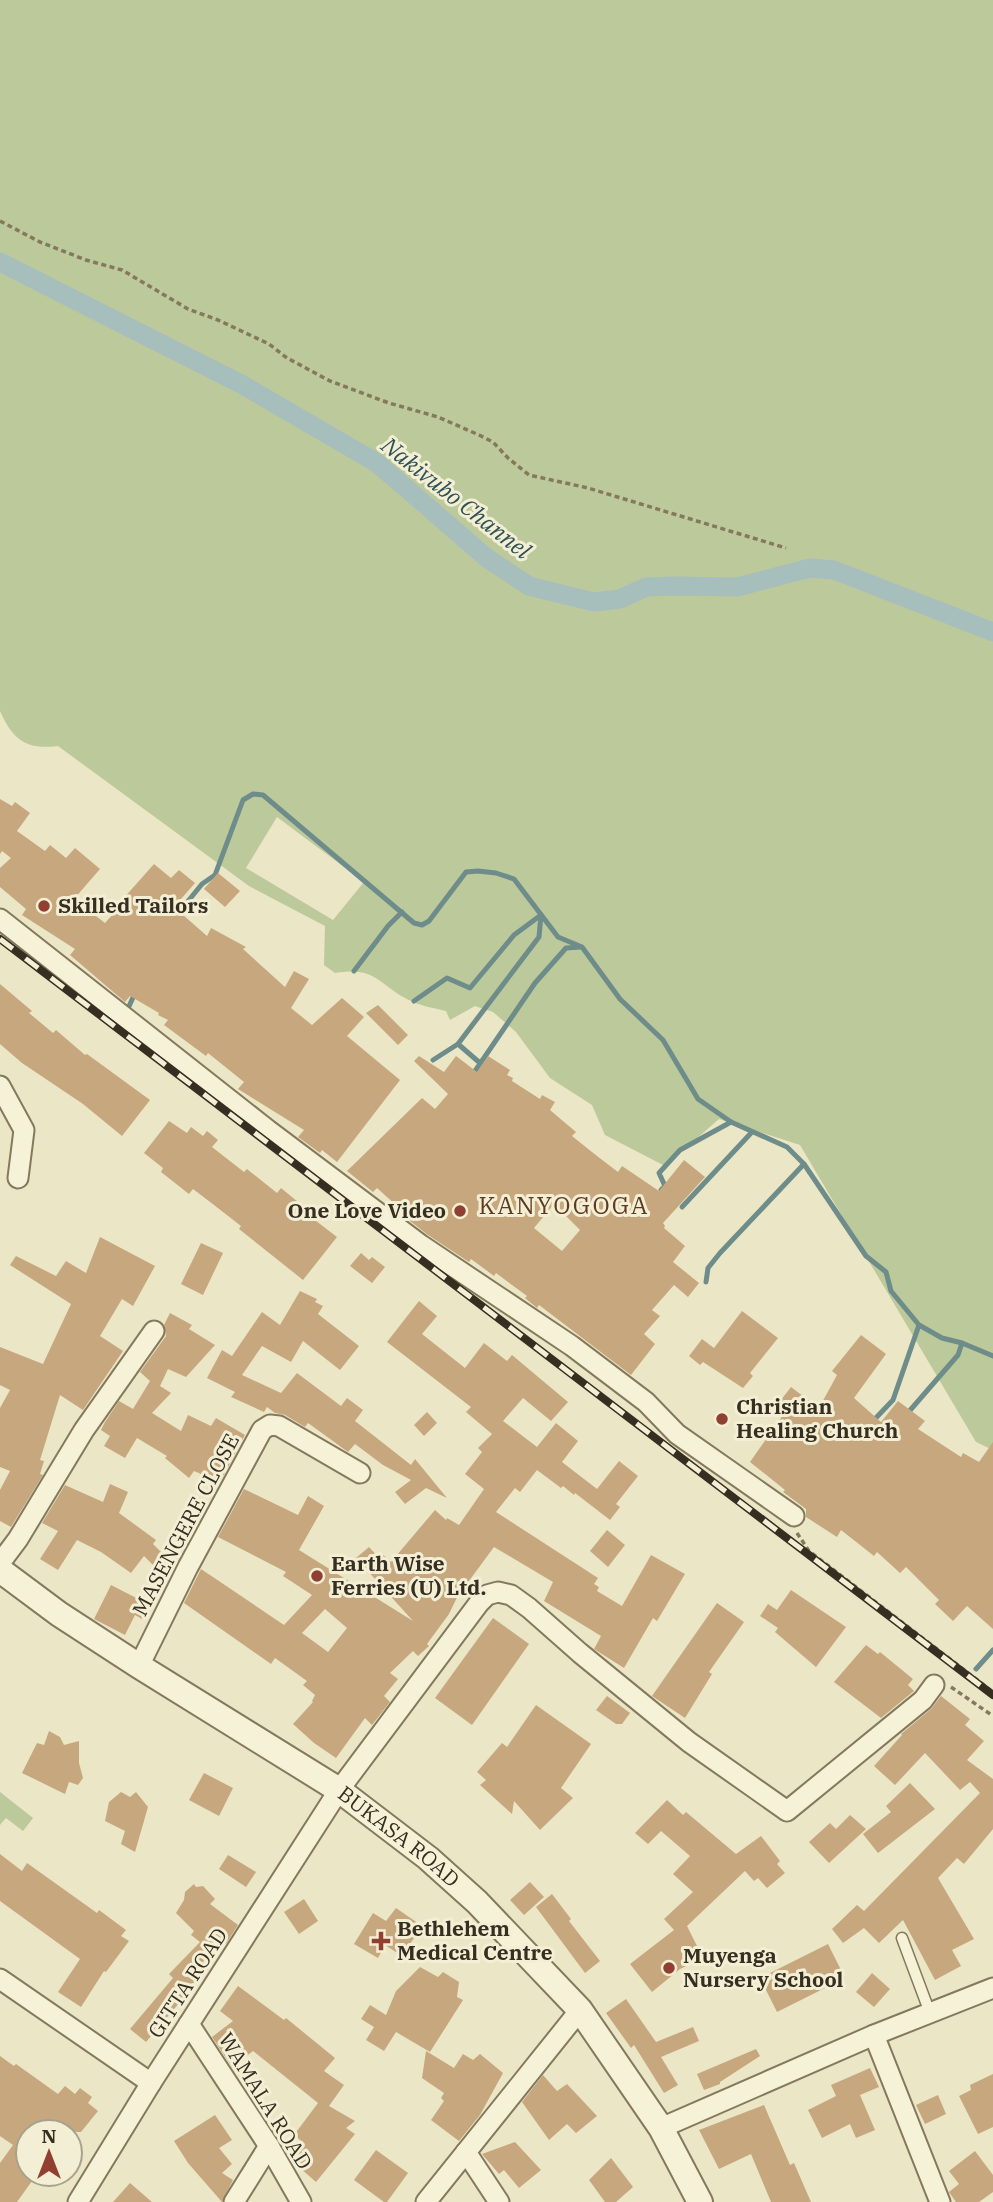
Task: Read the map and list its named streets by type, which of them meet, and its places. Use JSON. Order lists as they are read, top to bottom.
{
  "streets": {
    "street": [
      "MASENGERE CLOSE",
      "BUKASA ROAD",
      "GITTA ROAD",
      "WAMALA ROAD"
    ]
  },
  "crossings": [
    ["MASENGERE CLOSE", "BUKASA ROAD"],
    ["BUKASA ROAD", "GITTA ROAD"],
    ["GITTA ROAD", "WAMALA ROAD"]
  ],
  "districts": ["KANYOGOGA"],
  "water": ["Nakivubo Channel"],
  "places": {
    "other": [
      "Skilled Tailors",
      "One Love Video",
      "Christian Healing Church",
      "Earth Wise Ferries (U) Ltd.",
      "Muyenga Nursery School"
    ],
    "health": ["Bethlehem Medical Centre"]
  },
  "north": "top"
}
